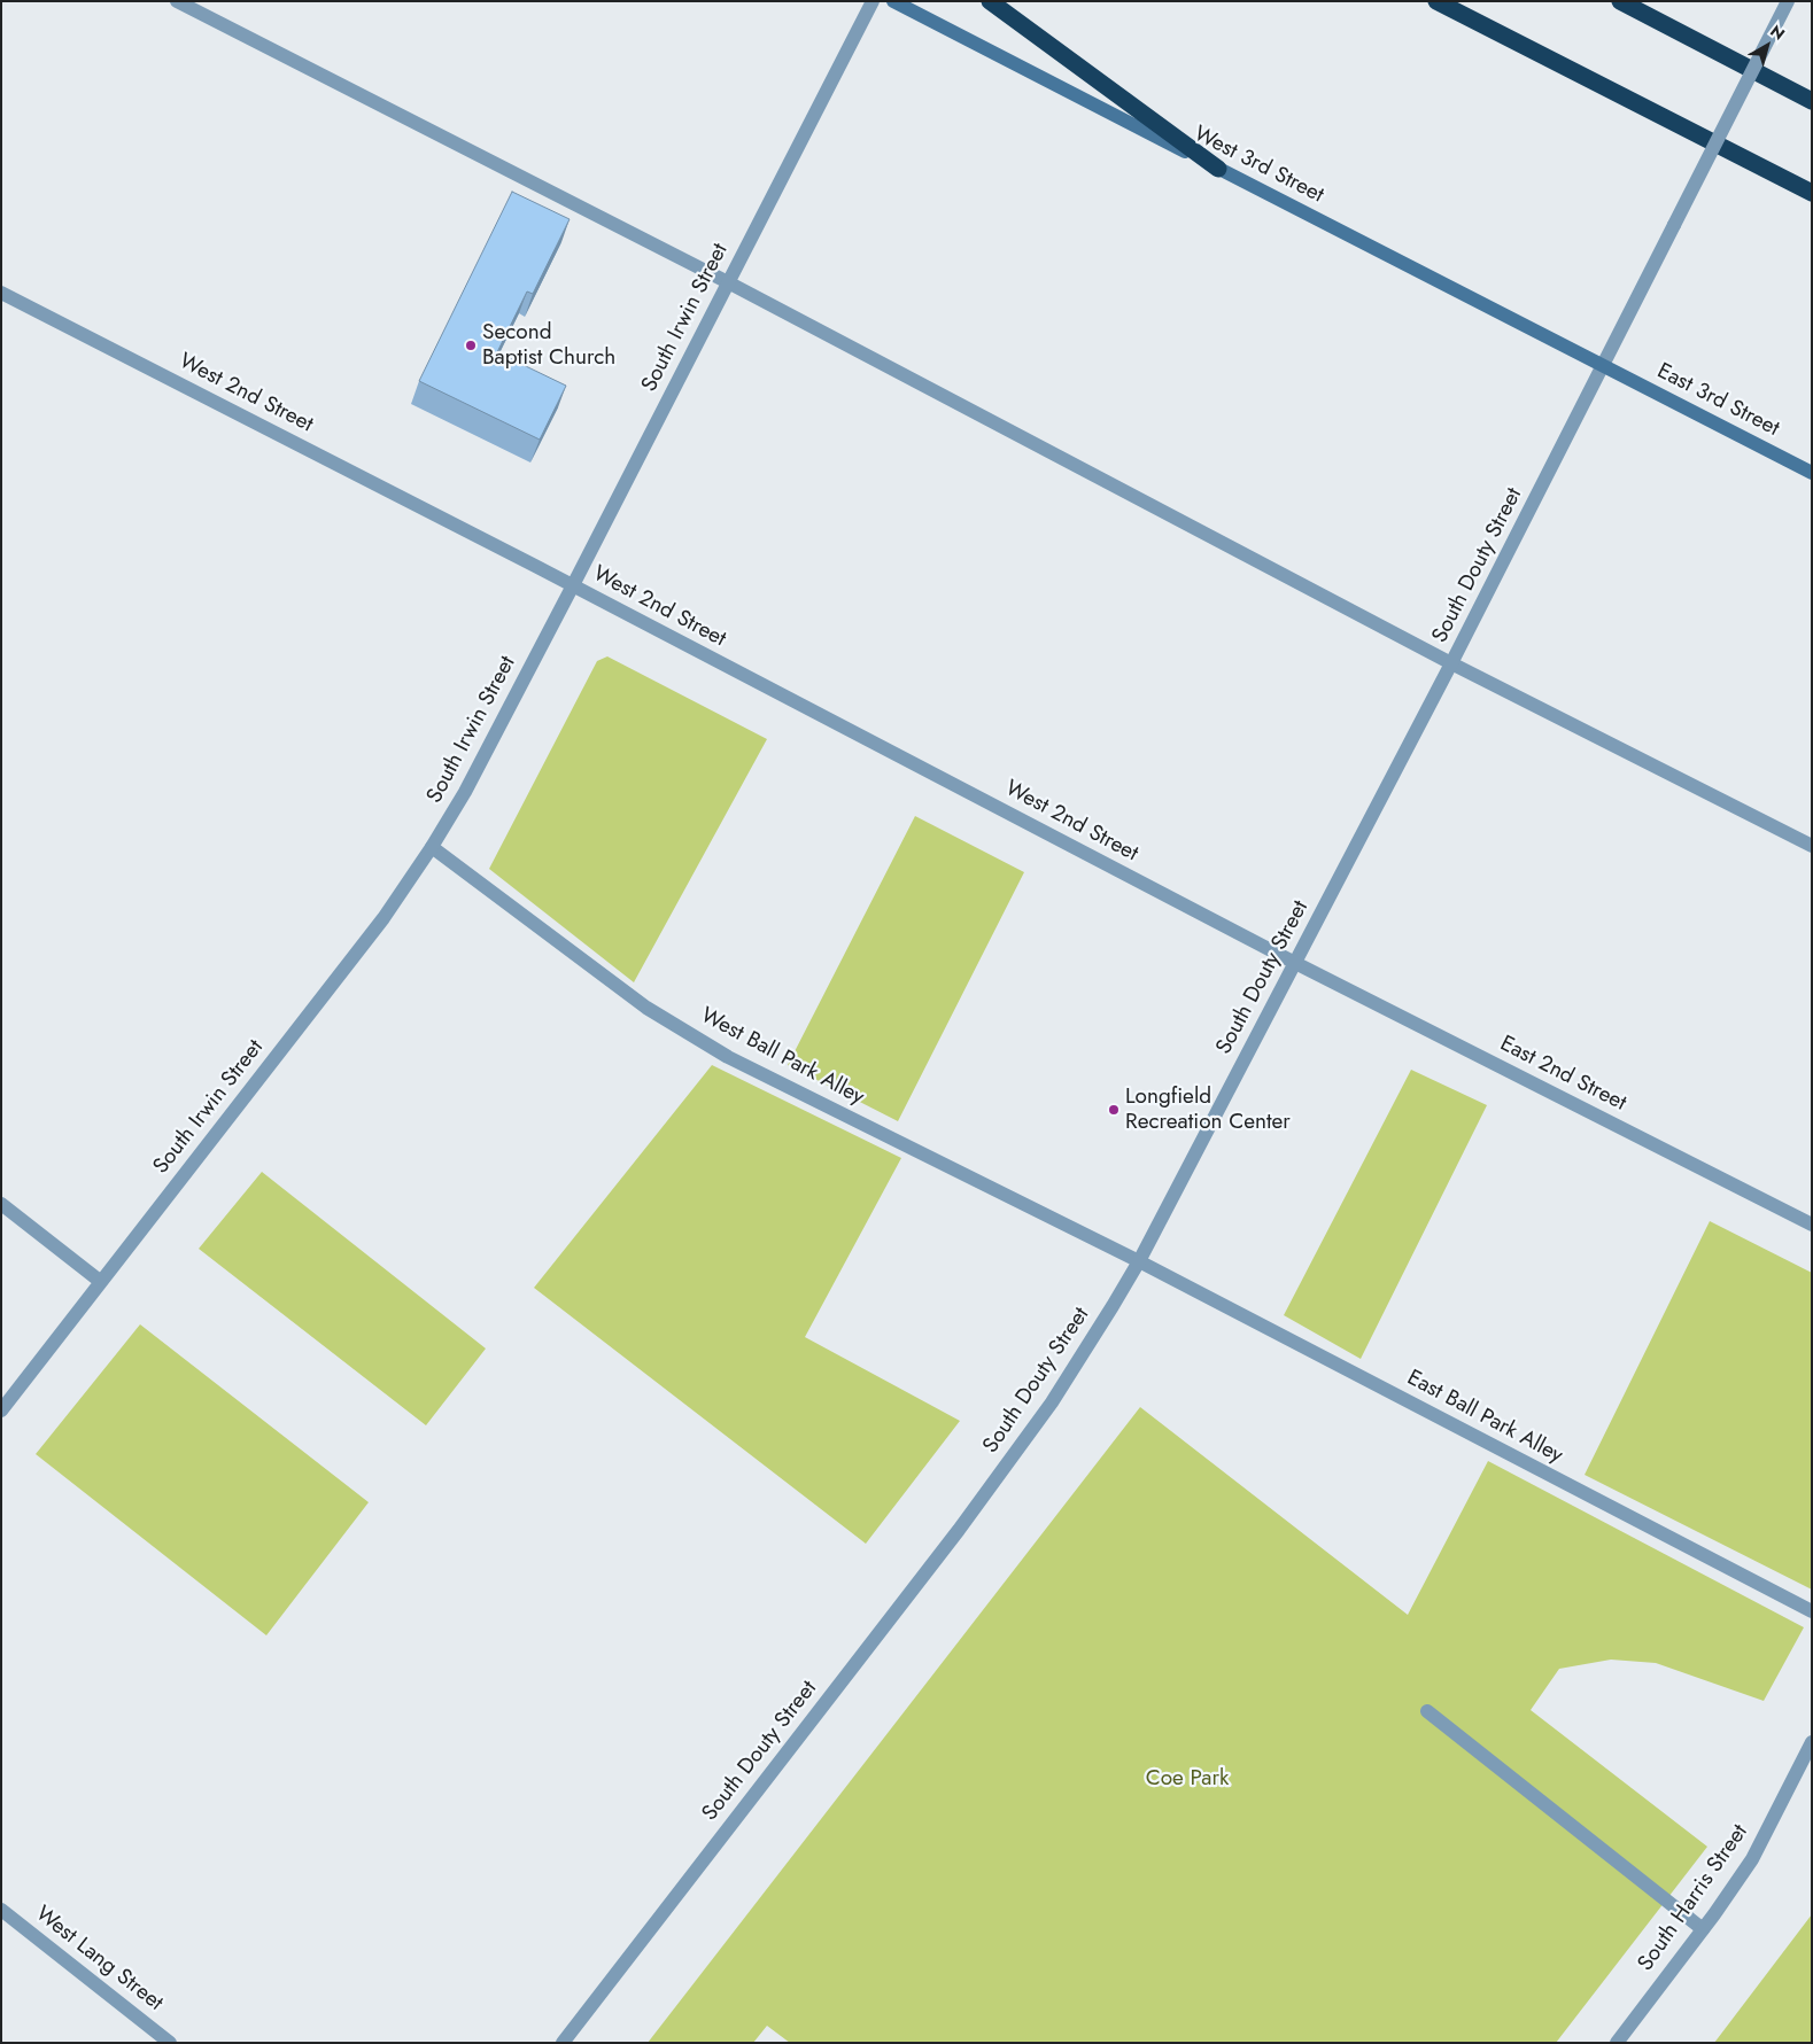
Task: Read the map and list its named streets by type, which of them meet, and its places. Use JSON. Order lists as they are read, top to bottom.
{
  "streets": {
    "main road": ["West 3rd Street", "East 3rd Street"],
    "street": [
      "South Irwin Street",
      "West 2nd Street",
      "South Douty Street",
      "West Ball Park Alley",
      "East 2nd Street",
      "East Ball Park Alley",
      "South Harris Street",
      "West Lang Street"
    ]
  },
  "crossings": [
    ["West 3rd Street", "East 3rd Street"],
    ["West 3rd Street", "South Douty Street"],
    ["South Irwin Street", "West 2nd Street"],
    ["South Irwin Street", "West Ball Park Alley"],
    ["West 2nd Street", "South Douty Street"],
    ["West 2nd Street", "East 2nd Street"],
    ["East 3rd Street", "South Douty Street"],
    ["South Douty Street", "West Ball Park Alley"],
    ["South Douty Street", "East 2nd Street"],
    ["South Douty Street", "East Ball Park Alley"],
    ["West Ball Park Alley", "East Ball Park Alley"]
  ],
  "parks": ["Coe Park"],
  "places": ["Second Baptist Church", "Longfield Recreation Center"],
  "north": "top right"
}
